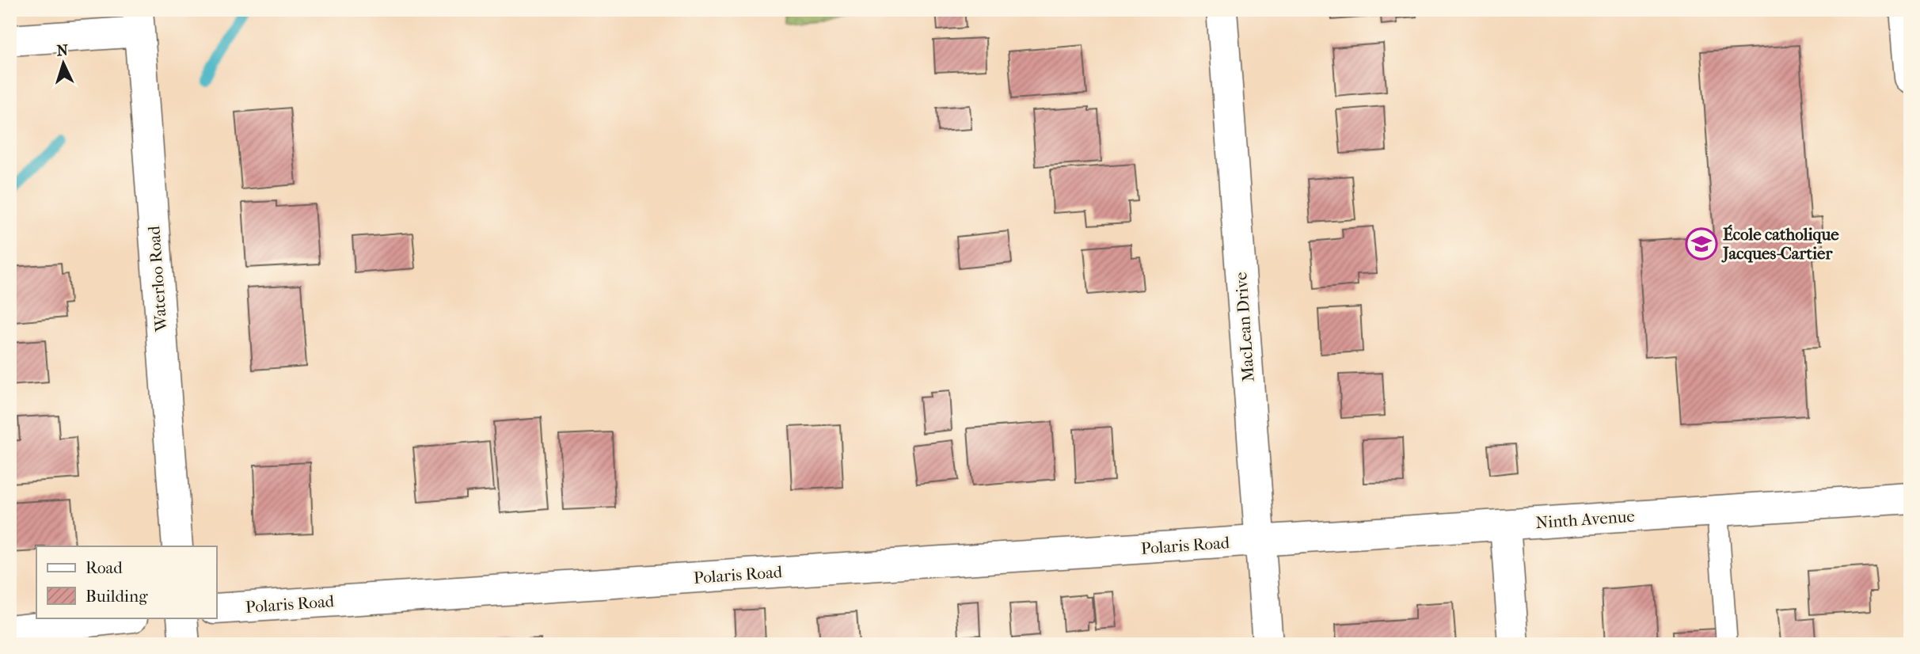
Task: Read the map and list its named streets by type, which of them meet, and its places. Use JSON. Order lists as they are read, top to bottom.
{
  "streets": {
    "street": [
      "Waterloo Road",
      "MacLean Drive",
      "Ninth Avenue",
      "Polaris Road"
    ]
  },
  "crossings": [
    ["MacLean Drive", "Ninth Avenue"],
    ["MacLean Drive", "Polaris Road"],
    ["Ninth Avenue", "Polaris Road"]
  ],
  "places": {
    "school or university": ["École catholique Jacques-Cartier"]
  },
  "legend": ["Road", "Building"],
  "north": "top"
}
